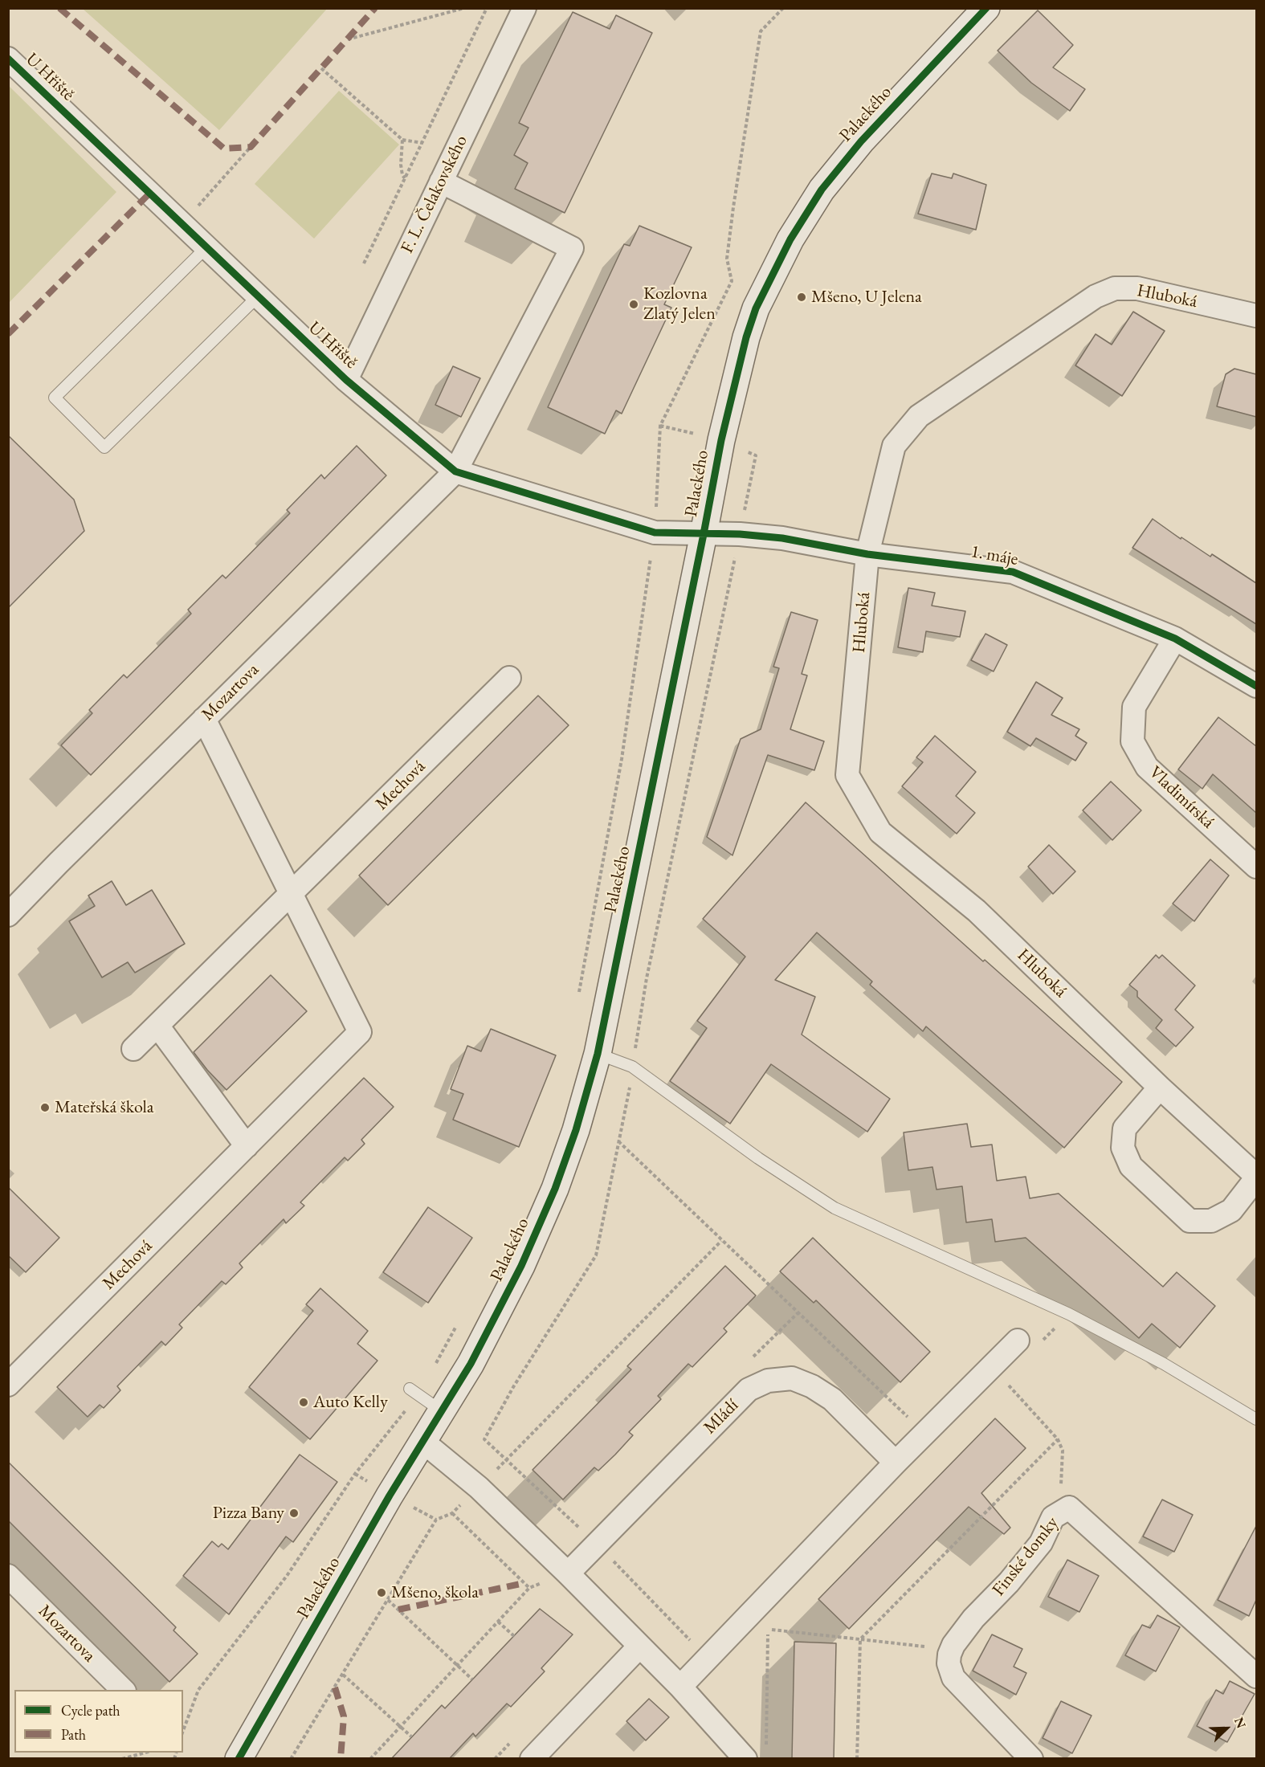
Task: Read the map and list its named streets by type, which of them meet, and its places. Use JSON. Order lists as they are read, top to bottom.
{
  "streets": {
    "street": [
      "U Hřiště",
      "Palackého",
      "F. L. Čelakovského",
      "Hluboká",
      "1. máje",
      "Mozartova",
      "Mechová",
      "Vladimírská",
      "Mládí",
      "Finské domky"
    ]
  },
  "crossings": [
    ["U Hřiště", "Palackého"],
    ["U Hřiště", "F. L. Čelakovského"],
    ["U Hřiště", "1. máje"],
    ["U Hřiště", "Mozartova"],
    ["Palackého", "1. máje"],
    ["F. L. Čelakovského", "Mozartova"],
    ["Hluboká", "1. máje"],
    ["1. máje", "Vladimírská"],
    ["Mozartova", "Mechová"]
  ],
  "places": [
    "Mšeno, U Jelena",
    "Kozlovna Zlatý Jelen",
    "Mateřská škola",
    "Auto Kelly",
    "Pizza Bany",
    "Mšeno, škola"
  ],
  "legend": ["Cycle path", "Path"],
  "north": "top right"
}
